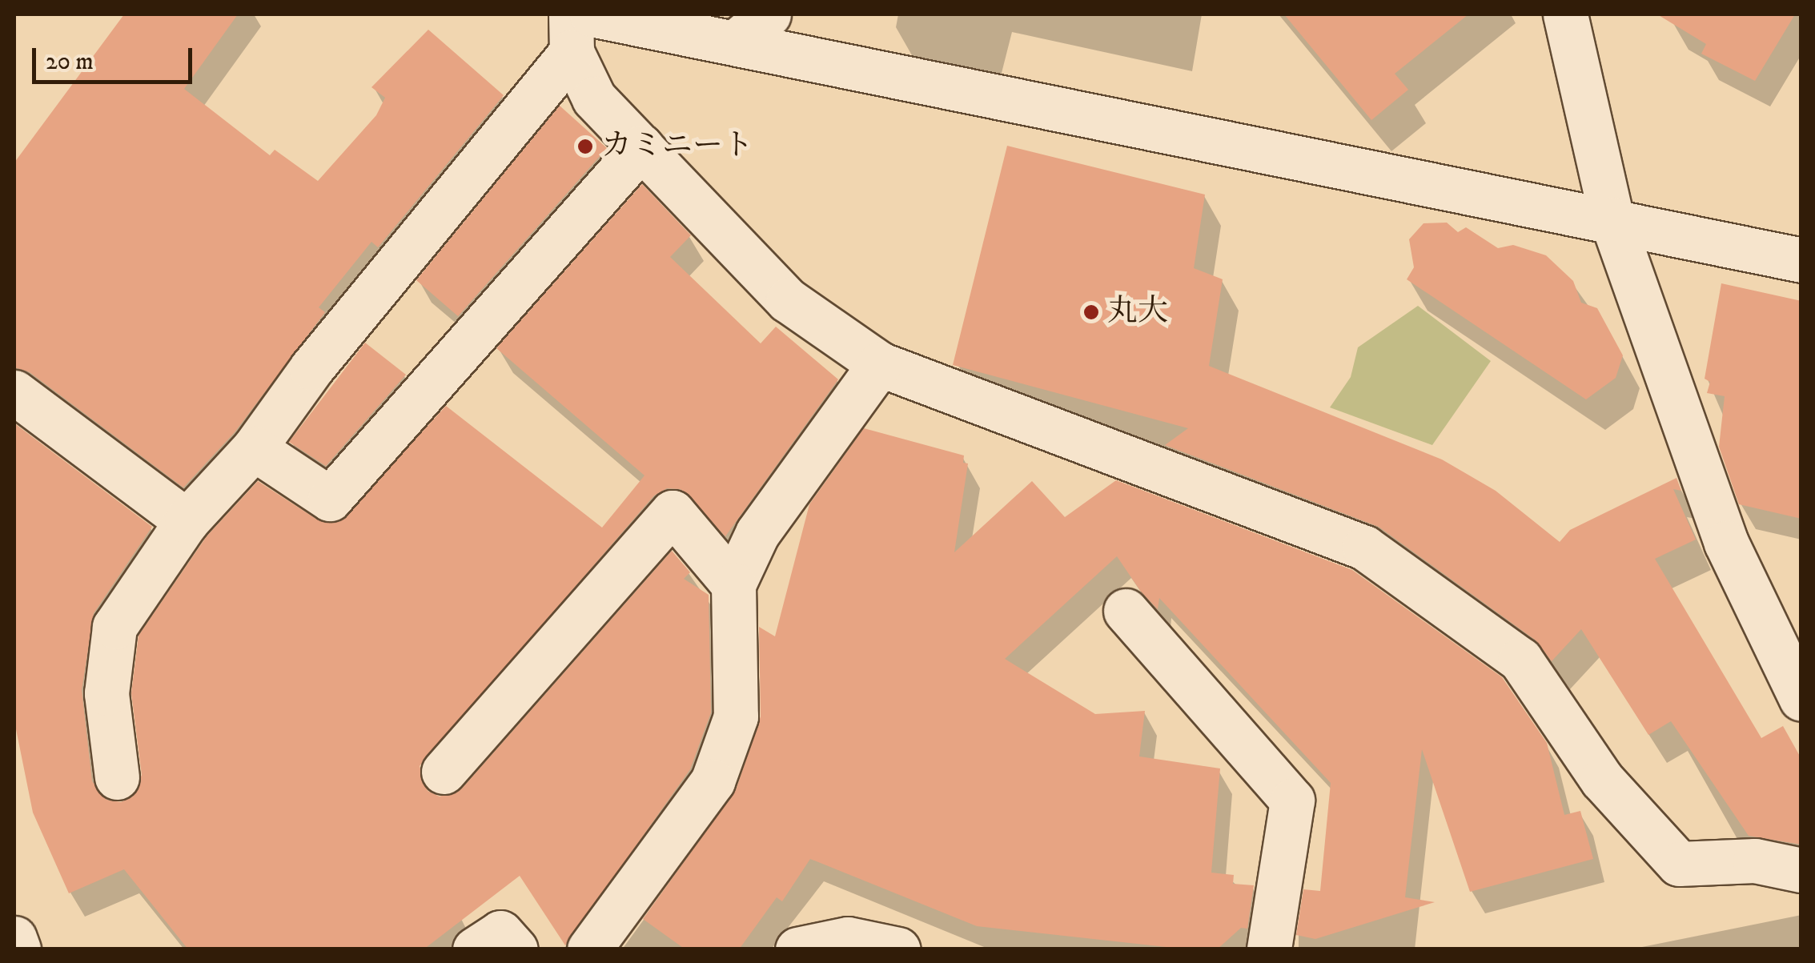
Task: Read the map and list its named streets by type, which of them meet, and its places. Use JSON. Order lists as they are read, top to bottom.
{
  "places": ["カミニート", "丸大"],
  "scale_bar": "20 m"
}
